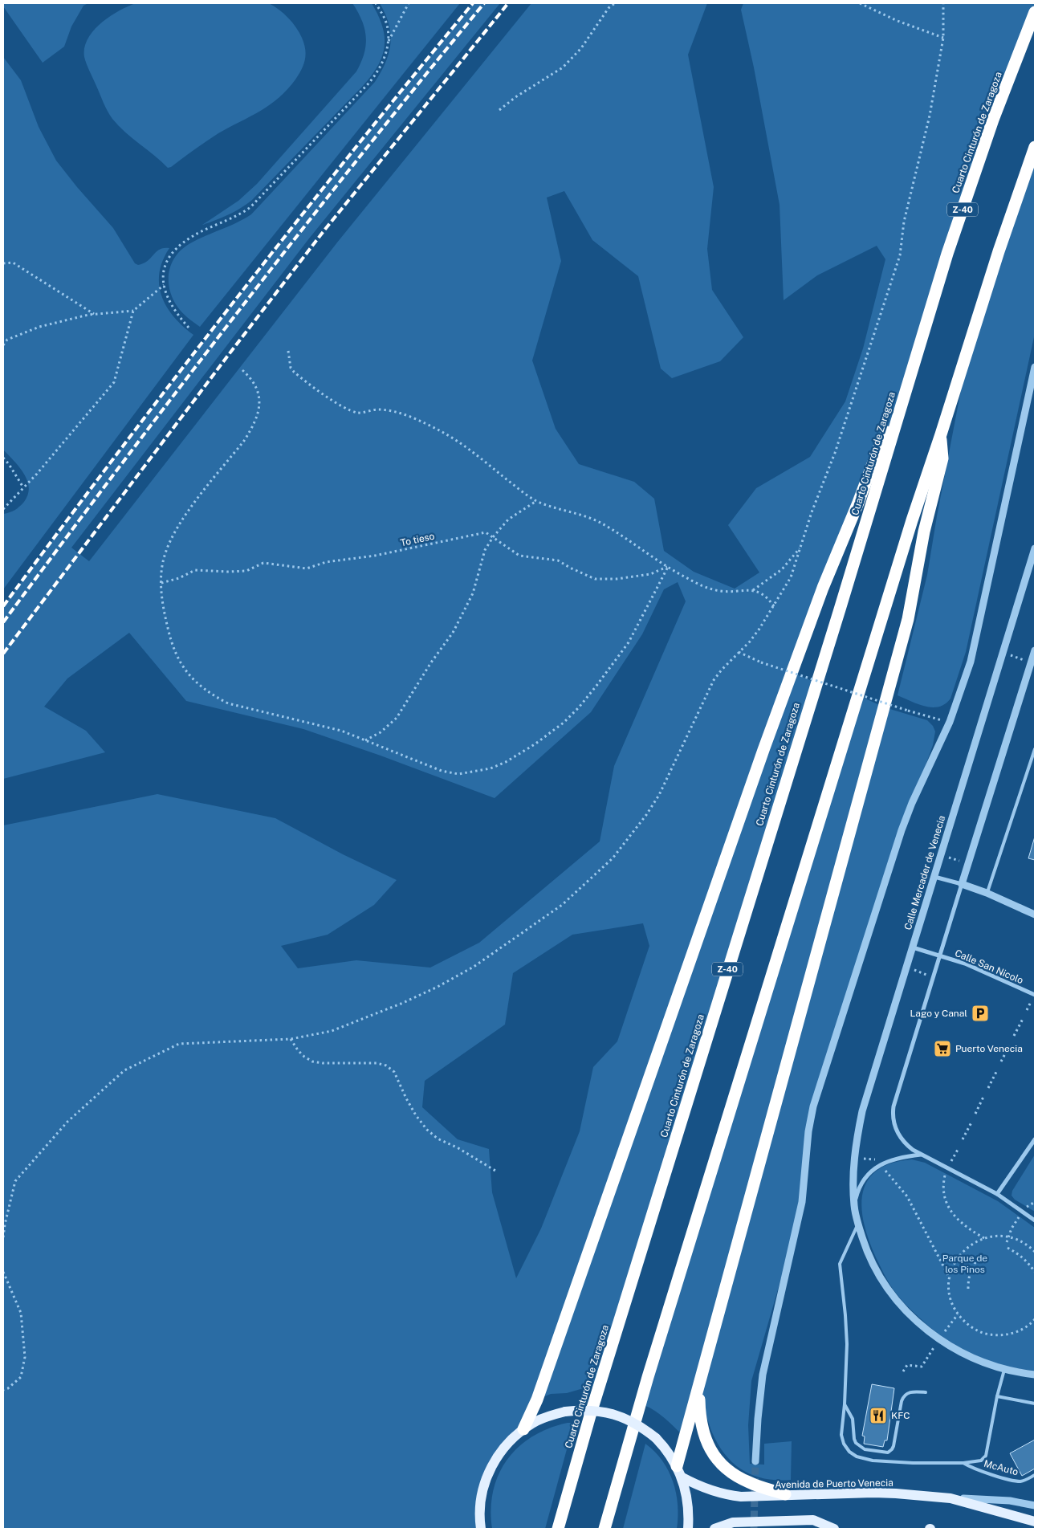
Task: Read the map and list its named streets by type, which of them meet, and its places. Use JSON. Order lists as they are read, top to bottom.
{
  "streets": {
    "highway": ["Cuarto Cinturón de Zaragoza", "Z-40"],
    "main road": ["Avenida de Puerto Venecia"],
    "street": ["Calle Mercader de Venecia", "Calle San Nicolo"],
    "lane": ["McAuto"],
    "path": ["To tieso"]
  },
  "crossings": [
    ["Calle Mercader de Venecia", "Calle San Nicolo"]
  ],
  "parks": ["Parque de los Pinos"],
  "places": {
    "parking": ["Lago y Canal"],
    "supermarket": ["Puerto Venecia"],
    "restaurant": ["KFC"]
  }
}
